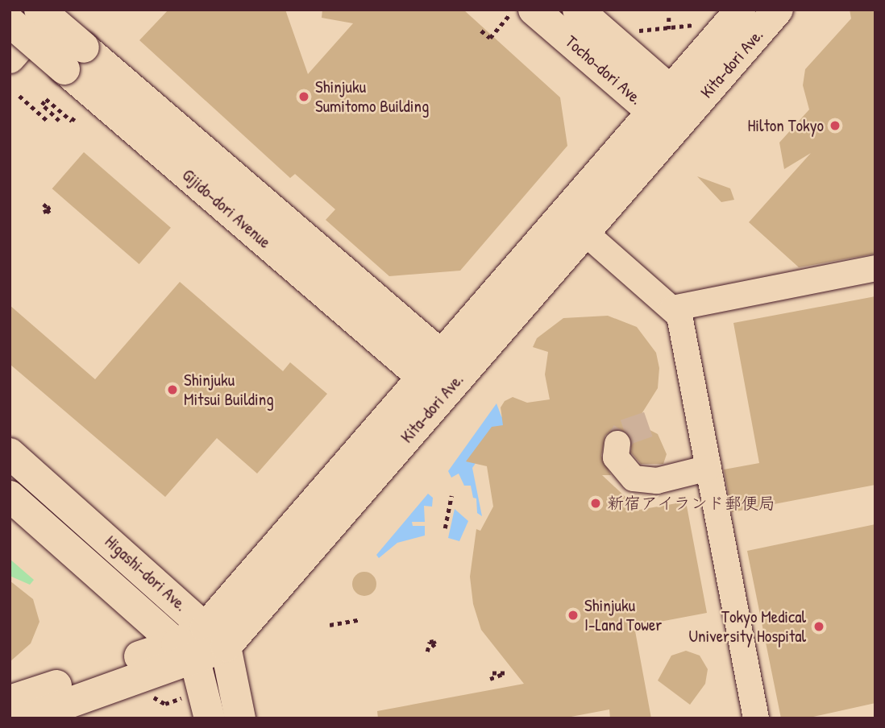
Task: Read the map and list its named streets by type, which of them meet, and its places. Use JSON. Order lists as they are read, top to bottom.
{
  "streets": {
    "main road": [
      "Kita-dori Ave.",
      "Tocho-dori Ave.",
      "Gijido-dori Avenue",
      "Higashi-dori Ave."
    ]
  },
  "crossings": [
    ["Kita-dori Ave.", "Tocho-dori Ave."],
    ["Kita-dori Ave.", "Gijido-dori Avenue"],
    ["Kita-dori Ave.", "Higashi-dori Ave."]
  ],
  "places": [
    "Shinjuku Sumitomo Building",
    "Hilton Tokyo",
    "Shinjuku Mitsui Building",
    "新宿アイランド郵便局",
    "Shinjuku I-Land Tower",
    "Tokyo Medical University Hospital"
  ]
}
